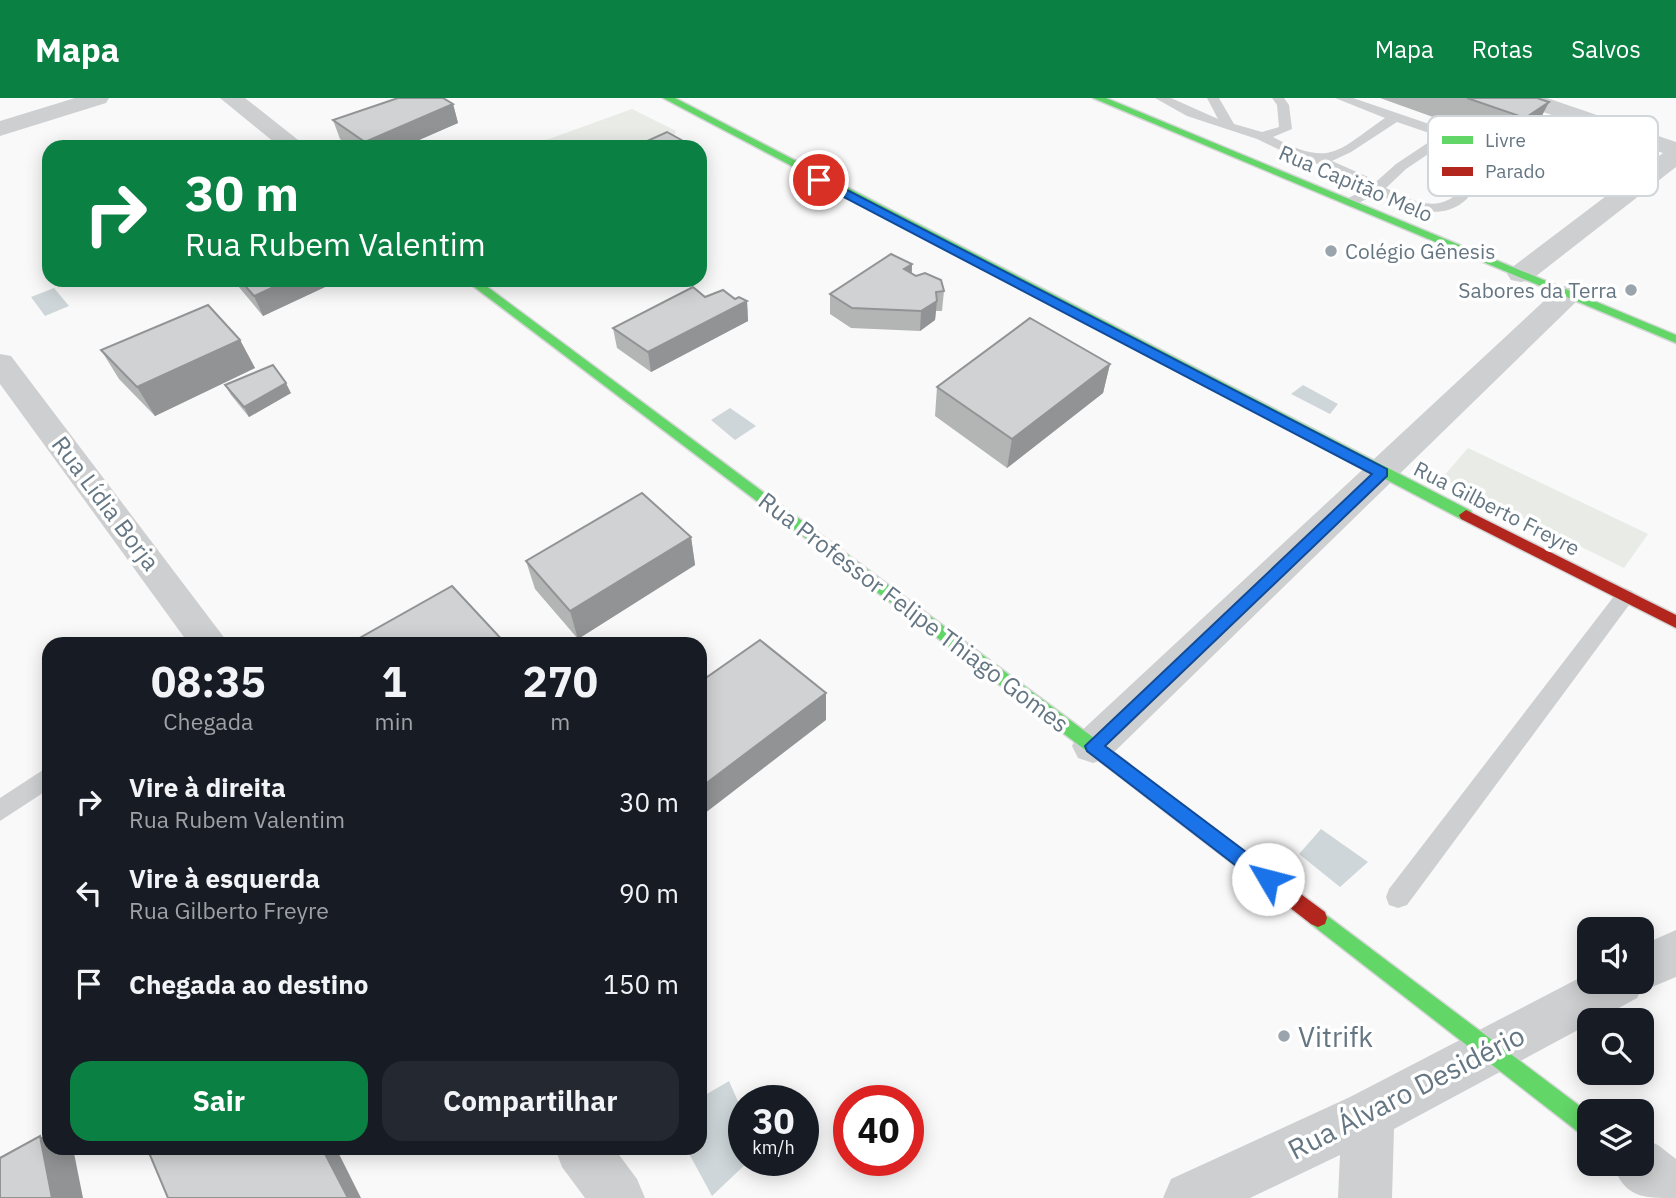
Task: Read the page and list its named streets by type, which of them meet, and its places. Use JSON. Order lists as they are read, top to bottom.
{
  "streets": {
    "street": [
      "Rua Capitão Melo",
      "Rua Lídia Borja",
      "Rua Gilberto Freyre",
      "Rua Professor Felipe Thiago Gomes",
      "Rua Álvaro Desidério"
    ]
  },
  "crossings": [
    ["Rua Professor Felipe Thiago Gomes", "Rua Álvaro Desidério"]
  ],
  "places": ["Colégio Gênesis", "Sabores da Terra", "Vitrifk"],
  "legend": ["Livre", "Parado"],
  "page": {
    "header": "Mapa",
    "nav": ["Mapa", "Rotas", "Salvos"],
    "turn": ["30 m", "Rua Rubem Valentim"],
    "eta": [
      "08:35",
      "Chegada",
      "1",
      "min",
      "270",
      "m"
    ],
    "list": [
      {
        "name": "Vire à direita",
        "note": "Rua Rubem Valentim",
        "value": "30 m"
      },
      {
        "name": "Vire à esquerda",
        "note": "Rua Gilberto Freyre",
        "value": "90 m"
      },
      {
        "name": "Chegada ao destino",
        "value": "150 m"
      }
    ],
    "buttons": ["Sair", "Compartilhar"],
    "speed": "30 km/h",
    "limit": "40"
  }
}
